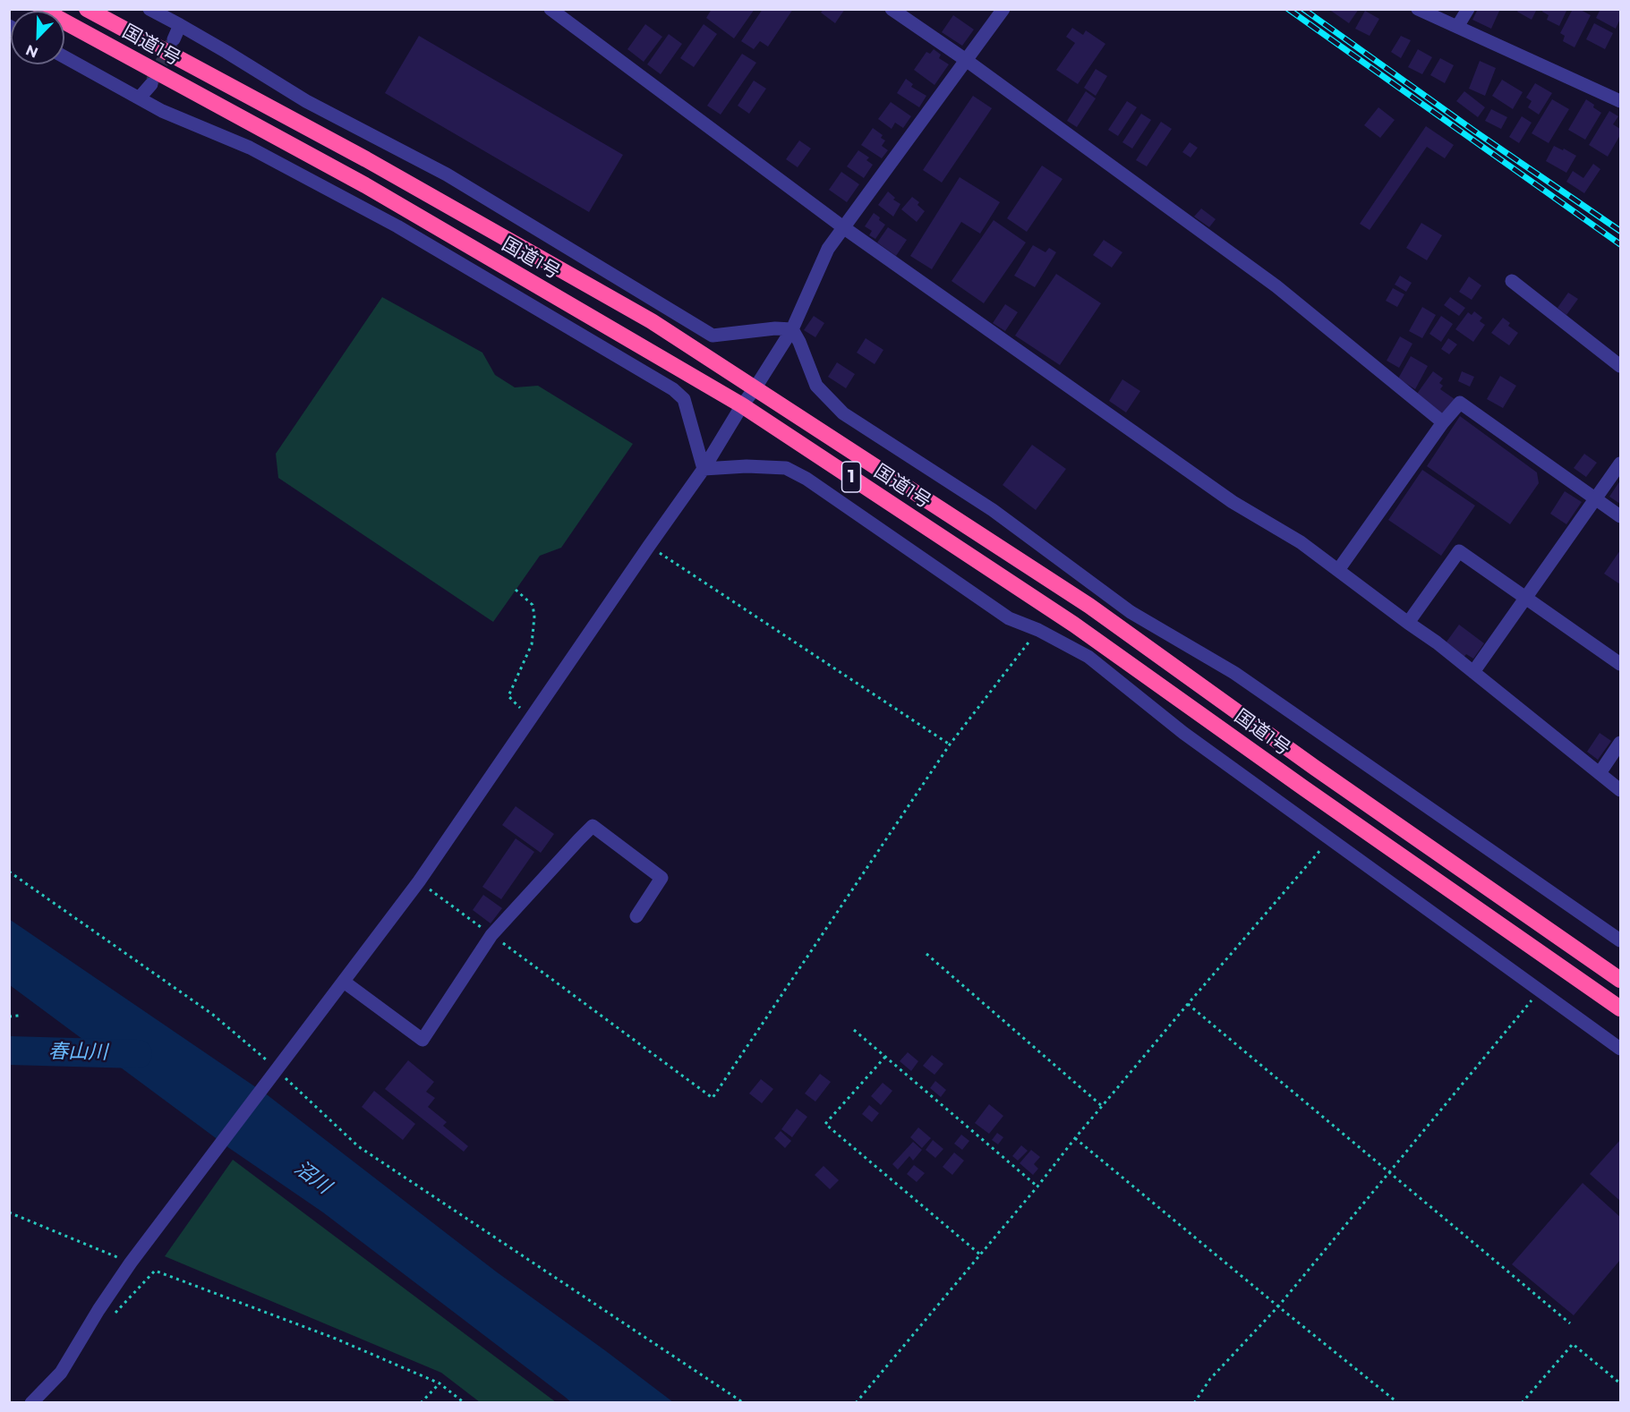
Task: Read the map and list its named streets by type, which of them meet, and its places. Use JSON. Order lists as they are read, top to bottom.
{
  "streets": {
    "highway": ["国道1号", "1"]
  },
  "water": ["春山川", "沼川"],
  "north": "bottom left"
}
